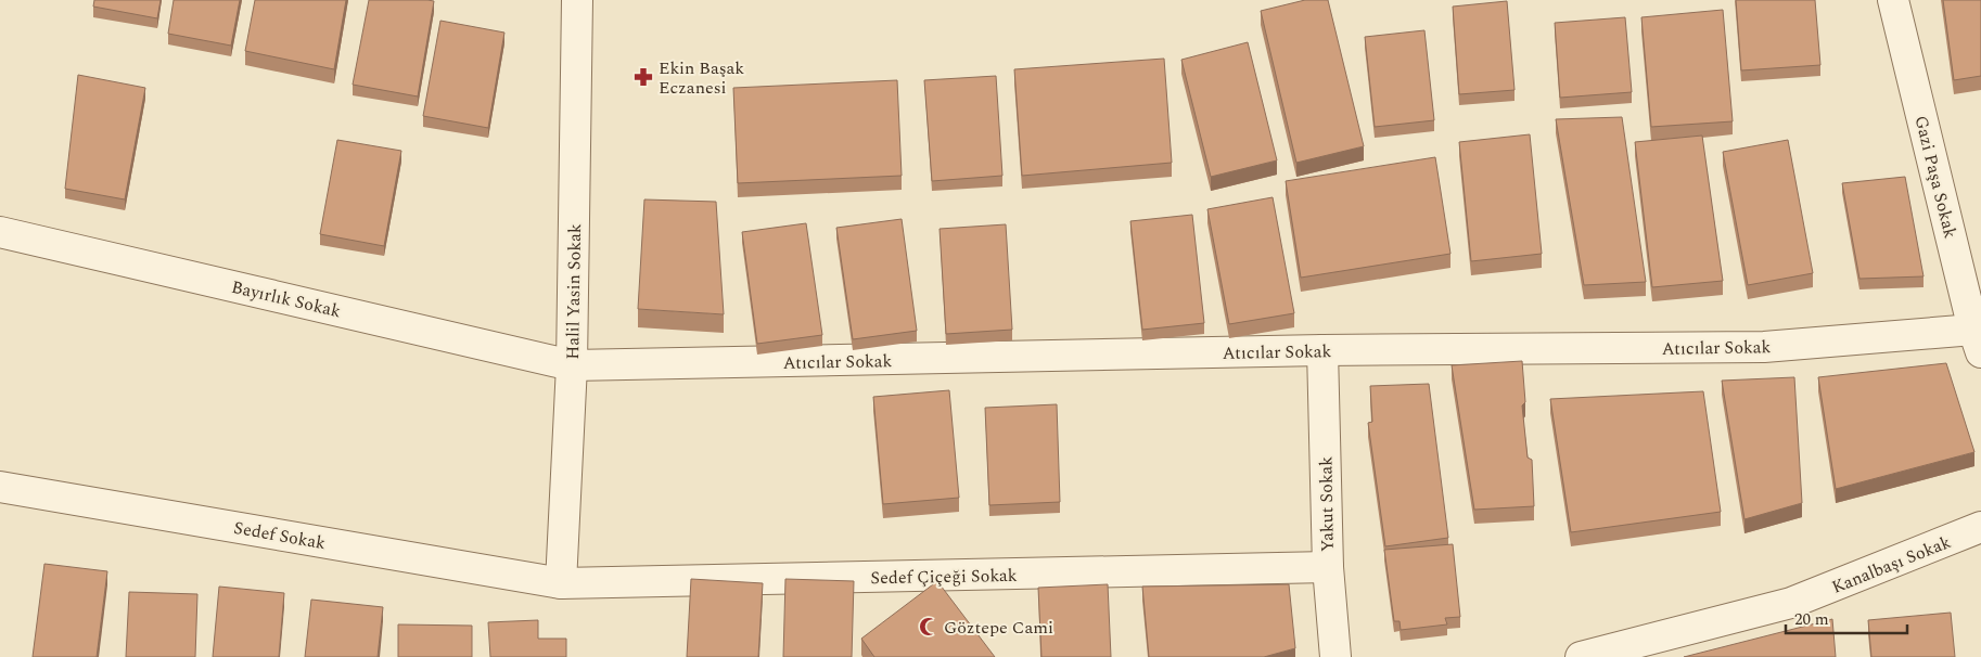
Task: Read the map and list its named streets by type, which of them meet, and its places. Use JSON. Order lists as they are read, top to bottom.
{
  "streets": {
    "street": [
      "Gazi Paşa Sokak",
      "Halil Yasin Sokak",
      "Bayırlık Sokak",
      "Atıcılar Sokak",
      "Yakut Sokak",
      "Sedef Sokak",
      "Kanalbaşı Sokak",
      "Sedef Çiçeği Sokak"
    ]
  },
  "crossings": [
    ["Gazi Paşa Sokak", "Atıcılar Sokak"],
    ["Halil Yasin Sokak", "Bayırlık Sokak"],
    ["Halil Yasin Sokak", "Atıcılar Sokak"],
    ["Halil Yasin Sokak", "Sedef Sokak"],
    ["Halil Yasin Sokak", "Sedef Çiçeği Sokak"],
    ["Bayırlık Sokak", "Atıcılar Sokak"],
    ["Atıcılar Sokak", "Yakut Sokak"],
    ["Yakut Sokak", "Sedef Çiçeği Sokak"],
    ["Sedef Sokak", "Sedef Çiçeği Sokak"]
  ],
  "places": {
    "pharmacy": ["Ekin Başak Eczanesi"],
    "mosque": ["Göztepe Cami"]
  },
  "scale_bar": "20 m"
}
